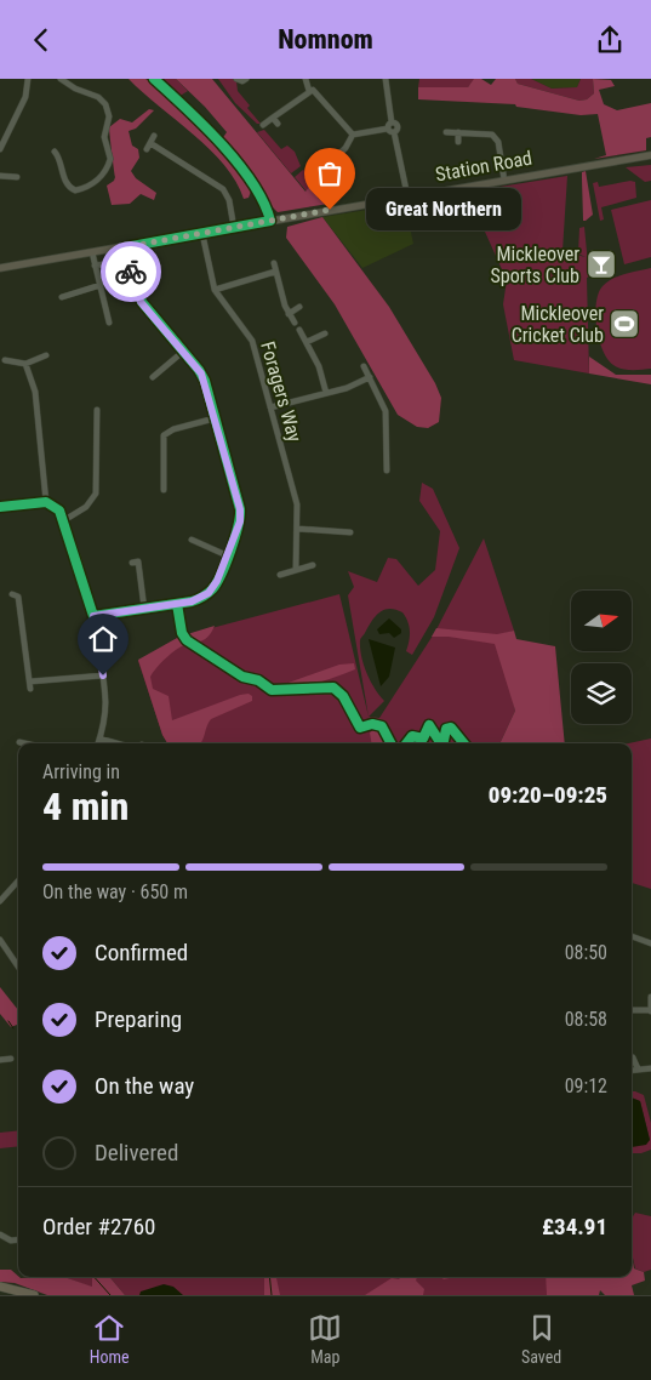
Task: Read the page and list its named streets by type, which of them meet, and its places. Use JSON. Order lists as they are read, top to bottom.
{
  "streets": {
    "main road": ["Station Road"],
    "street": ["Foragers Way"]
  },
  "crossings": [
    ["Station Road", "Foragers Way"]
  ],
  "places": {
    "other": ["Great Northern"],
    "bar": ["Mickleover Sports Club"],
    "sports": ["Mickleover Cricket Club"]
  },
  "north": "right",
  "page": {
    "header": "Nomnom",
    "bubble": "Great Northern",
    "heading": ["4 min", "Arriving in", "09:20–09:25"],
    "panel": ["Order #2760", "£34.91"],
    "bar": "On the way · 650 m",
    "list": [
      ["Confirmed", "08:50"],
      ["Preparing", "08:58"],
      ["On the way", "09:12"],
      "Delivered"
    ],
    "tabs": ["Home", "Map", "Saved"]
  }
}
